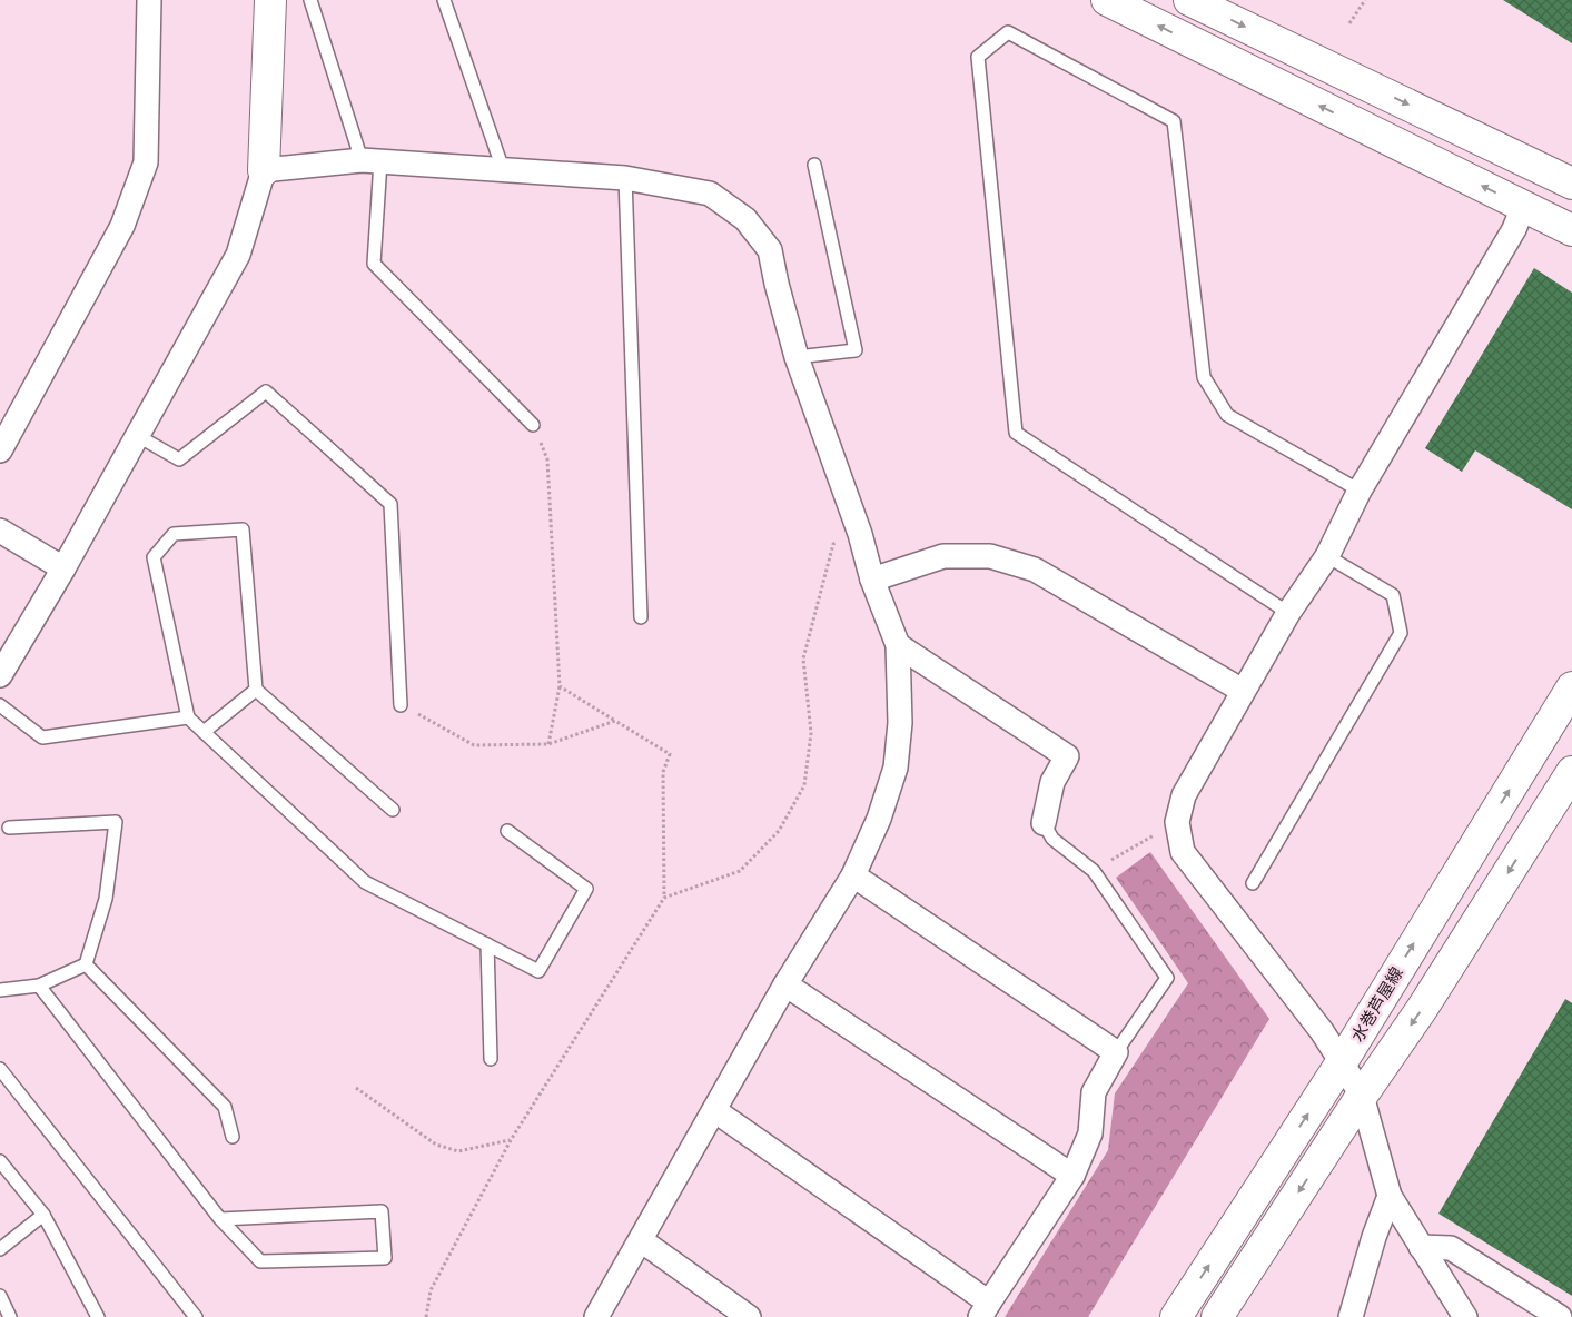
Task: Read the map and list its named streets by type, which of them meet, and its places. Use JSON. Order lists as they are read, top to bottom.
{
  "streets": {
    "main road": ["水巻芦屋線"]
  }
}
